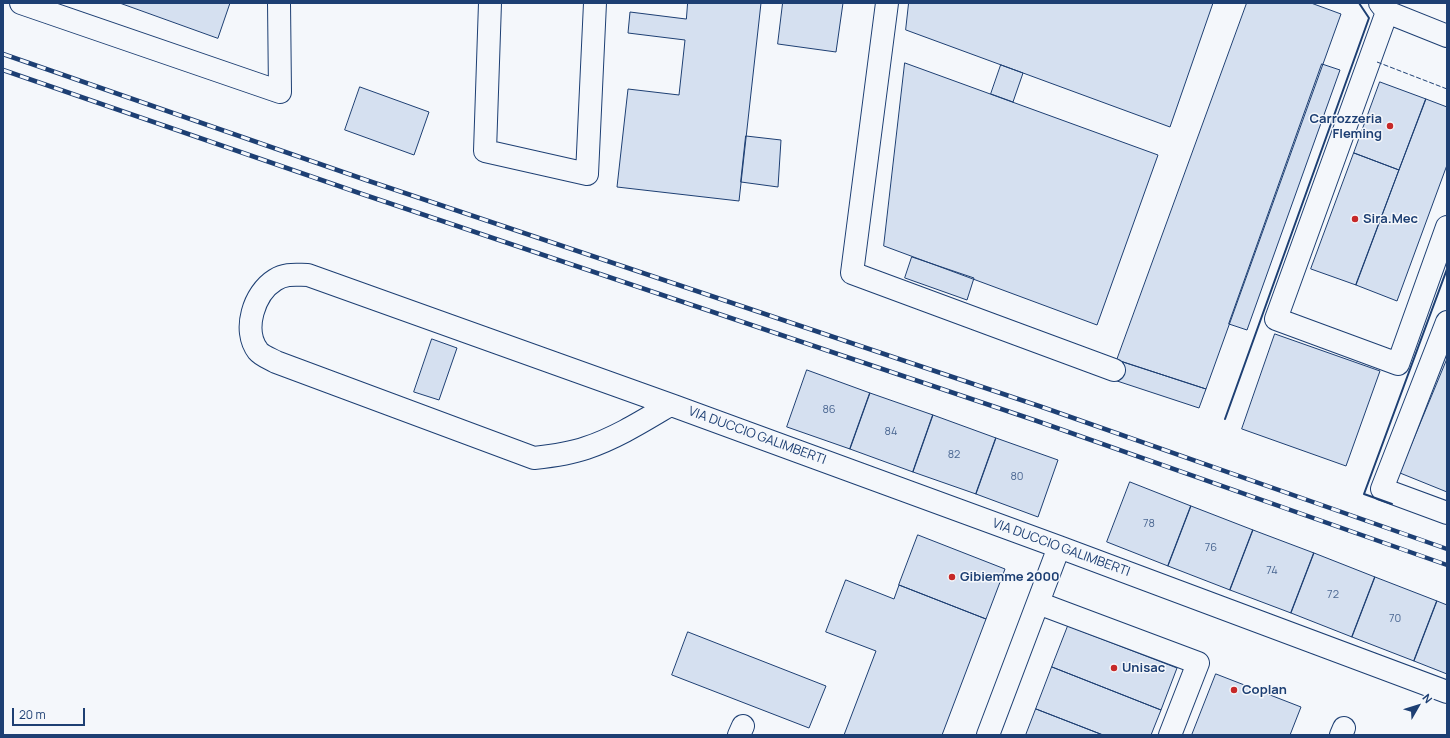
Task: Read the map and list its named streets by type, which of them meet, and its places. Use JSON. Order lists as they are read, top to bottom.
{
  "streets": {
    "street": ["VIA DUCCIO GALIMBERTI"]
  },
  "places": [
    "Carrozzeria Fleming",
    "Sira.Mec",
    "Gibiemme 2000",
    "Unisac",
    "Coplan"
  ],
  "house_numbers": [
    "86",
    "84",
    "82",
    "80",
    "78",
    "76",
    "74",
    "72",
    "70"
  ],
  "scale_bar": "20 m",
  "north": "top right"
}
